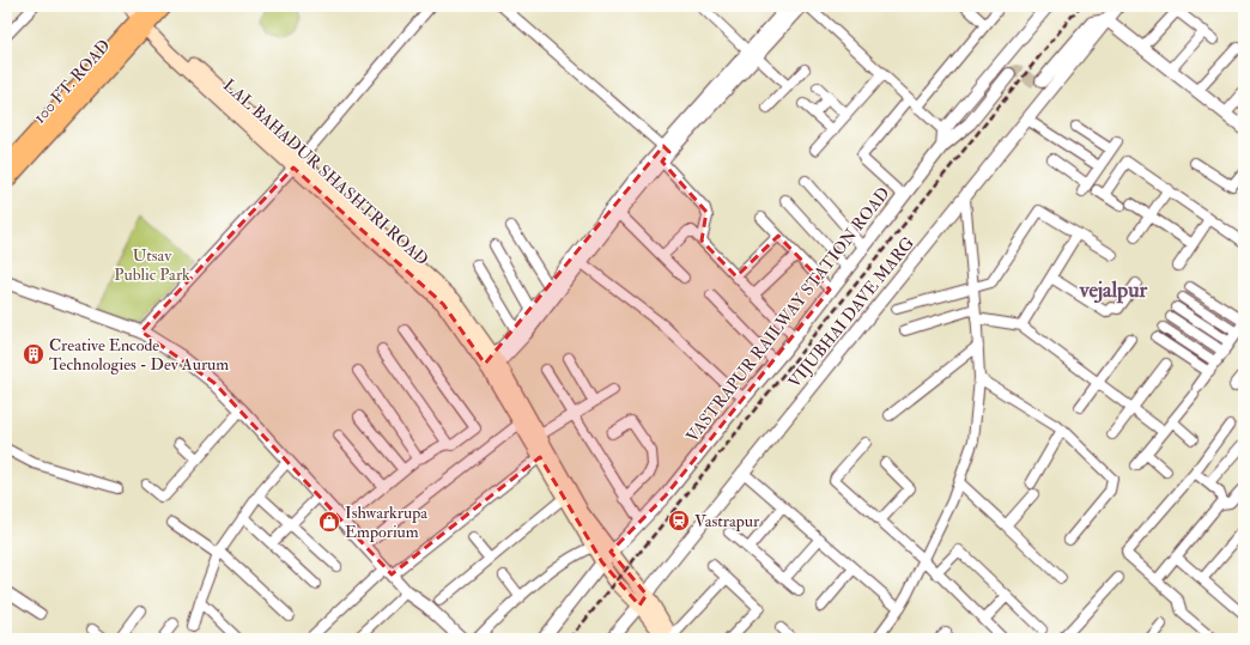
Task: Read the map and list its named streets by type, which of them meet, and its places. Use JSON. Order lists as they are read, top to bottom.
{
  "streets": {
    "main road": ["100 FT. ROAD", "LAL BAHADUR SHASHTRI ROAD"],
    "street": ["VIJUBHAI DAVE MARG", "VASTRAPUR RAILWAY STATION ROAD"]
  },
  "crossings": [
    ["100 FT. ROAD", "LAL BAHADUR SHASHTRI ROAD"]
  ],
  "districts": ["vejalpur"],
  "parks": ["Utsav Public Park"],
  "places": {
    "building": ["Creative Encode Technologies - Dev Aurum"],
    "station": ["Vastrapur"],
    "shop": ["Ishwarkrupa Emporium"]
  }
}
